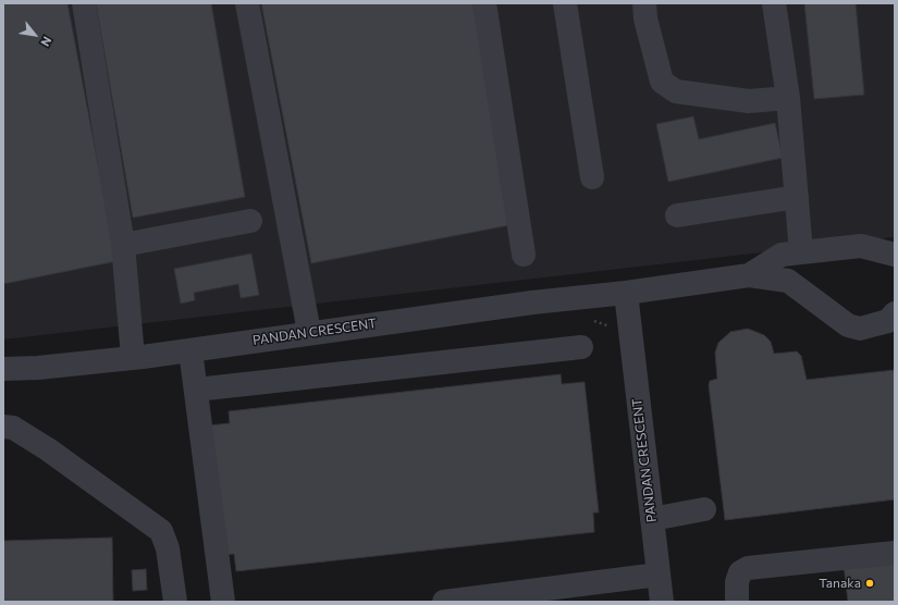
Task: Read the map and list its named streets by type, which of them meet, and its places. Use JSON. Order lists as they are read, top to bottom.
{
  "streets": {
    "street": ["PANDAN CRESCENT"]
  },
  "places": ["Tanaka"],
  "north": "bottom right"
}
